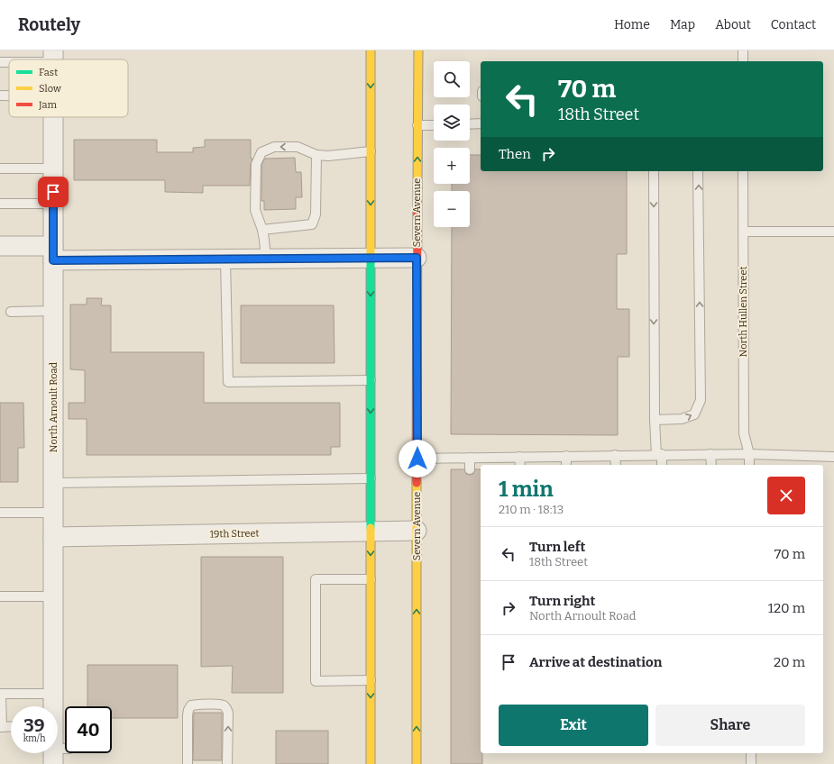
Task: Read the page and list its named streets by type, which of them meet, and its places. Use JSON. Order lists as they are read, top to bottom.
{
  "streets": {
    "street": ["Severn Avenue", "North Arnoult Road", "19th Street"],
    "lane": ["North Hullen Street"]
  },
  "crossings": [
    ["Severn Avenue", "19th Street"],
    ["North Arnoult Road", "19th Street"]
  ],
  "legend": ["Fast", "Slow", "Jam"],
  "page": {
    "header": "Routely",
    "nav": [
      "Home",
      "Map",
      "About",
      "Contact"
    ],
    "map_buttons": ["+", "−"],
    "turn": ["70 m", "18th Street"],
    "then": "Then",
    "heading": ["1 min", "210 m · 18:13"],
    "list": [
      {
        "name": "Turn left",
        "note": "18th Street",
        "value": "70 m"
      },
      {
        "name": "Turn right",
        "note": "North Arnoult Road",
        "value": "120 m"
      },
      {
        "name": "Arrive at destination",
        "value": "20 m"
      }
    ],
    "buttons": ["Exit", "Share"],
    "speed": "39 km/h",
    "limit": "40"
  }
}
